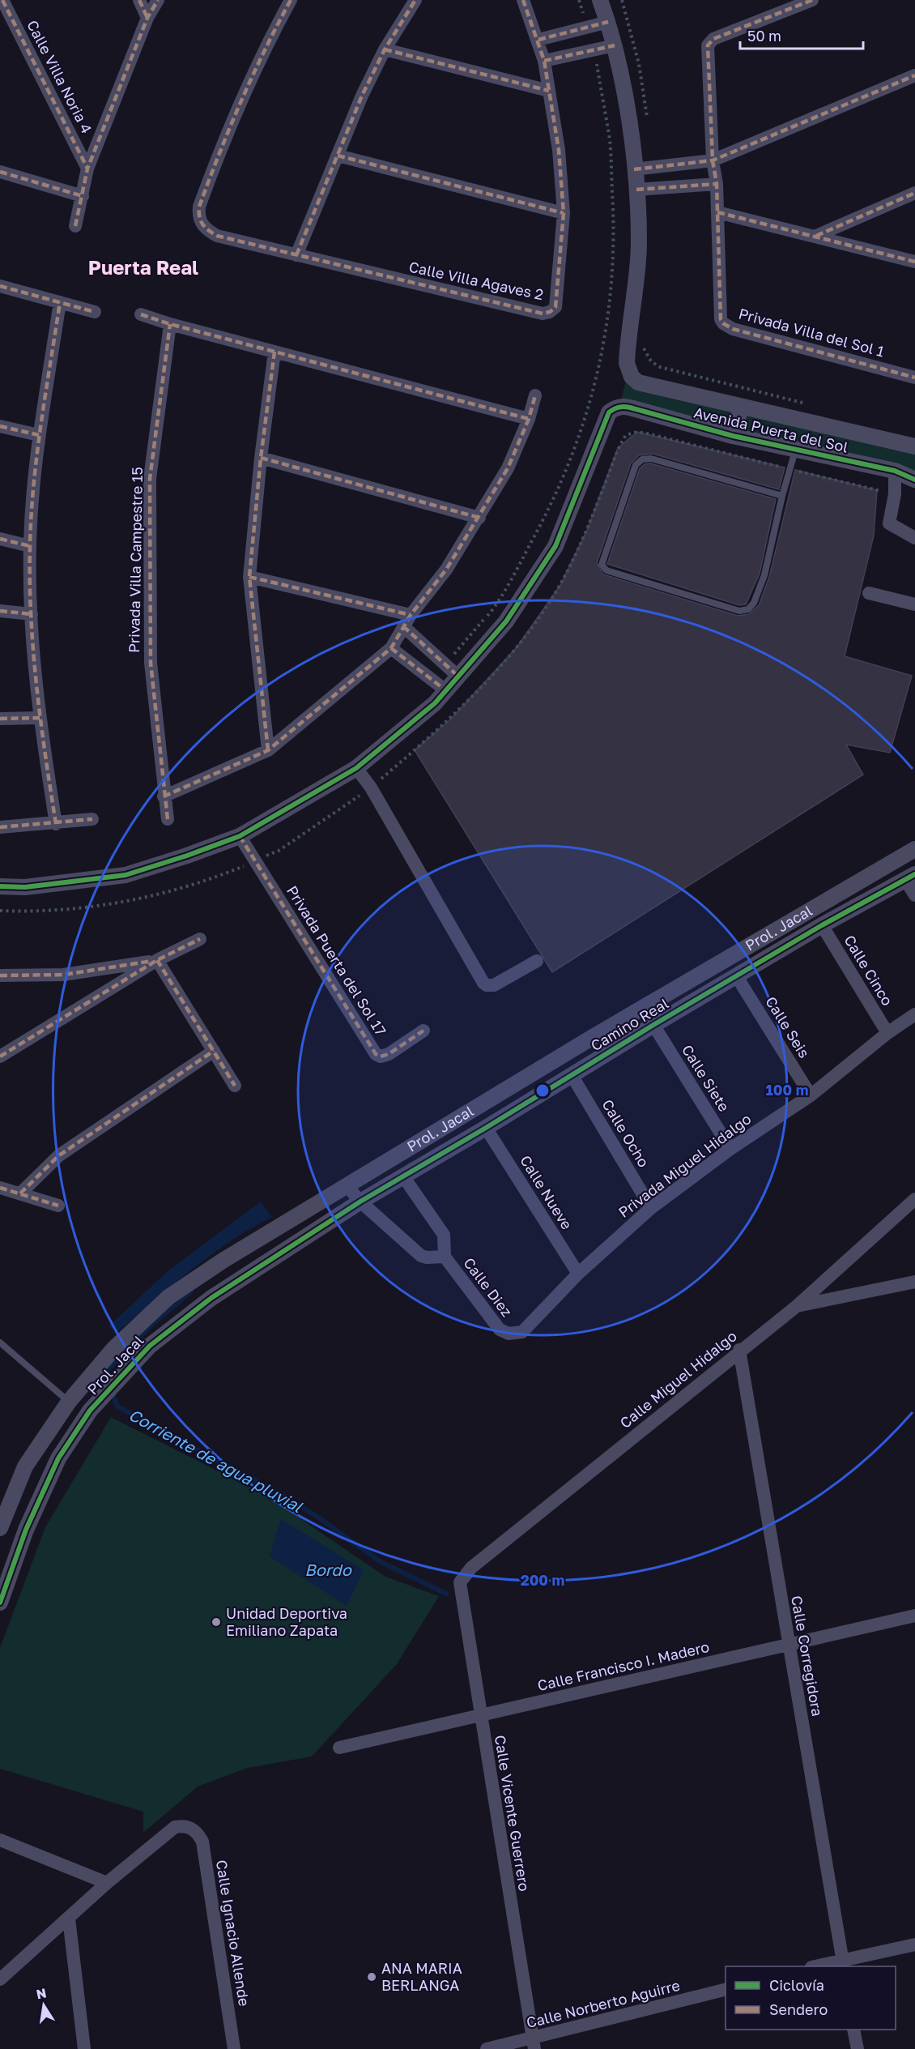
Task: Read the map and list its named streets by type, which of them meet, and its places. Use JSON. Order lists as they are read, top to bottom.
{
  "streets": {
    "street": [
      "Calle Villa Noria 4",
      "Calle Villa Agaves 2",
      "Privada Villa del Sol 1",
      "Avenida Puerta del Sol",
      "Privada Villa Campestre 15",
      "Prol. Jacal",
      "Privada Puerta del Sol 17",
      "Calle Cinco",
      "Camino Real",
      "Calle Seis",
      "Calle Siete",
      "Calle Ocho",
      "Privada Miguel Hidalgo",
      "Calle Nueve",
      "Calle Diez",
      "Calle Miguel Hidalgo",
      "Calle Corregidora",
      "Calle Francisco I. Madero",
      "Calle Vicente Guerrero",
      "Calle Ignacio Allende",
      "Calle Norberto Aguirre"
    ]
  },
  "crossings": [
    ["Prol. Jacal", "Camino Real"],
    ["Prol. Jacal", "Calle Diez"],
    ["Calle Cinco", "Camino Real"],
    ["Calle Cinco", "Privada Miguel Hidalgo"],
    ["Camino Real", "Calle Seis"],
    ["Camino Real", "Calle Siete"],
    ["Camino Real", "Calle Ocho"],
    ["Camino Real", "Calle Nueve"],
    ["Camino Real", "Calle Diez"],
    ["Calle Seis", "Privada Miguel Hidalgo"],
    ["Calle Siete", "Privada Miguel Hidalgo"],
    ["Calle Ocho", "Privada Miguel Hidalgo"],
    ["Privada Miguel Hidalgo", "Calle Nueve"],
    ["Privada Miguel Hidalgo", "Calle Diez"],
    ["Calle Miguel Hidalgo", "Calle Corregidora"],
    ["Calle Miguel Hidalgo", "Calle Vicente Guerrero"],
    ["Calle Corregidora", "Calle Francisco I. Madero"],
    ["Calle Francisco I. Madero", "Calle Vicente Guerrero"],
    ["Calle Vicente Guerrero", "Calle Norberto Aguirre"]
  ],
  "districts": ["Puerta Real"],
  "water": ["Corriente de agua pluvial", "Bordo"],
  "places": ["Unidad Deportiva Emiliano Zapata", "ANA MARIA BERLANGA"],
  "legend": ["Ciclovía", "Sendero"],
  "scale_bar": "50 m",
  "north": "top",
  "rings": ["100 m", "200 m"]
}
